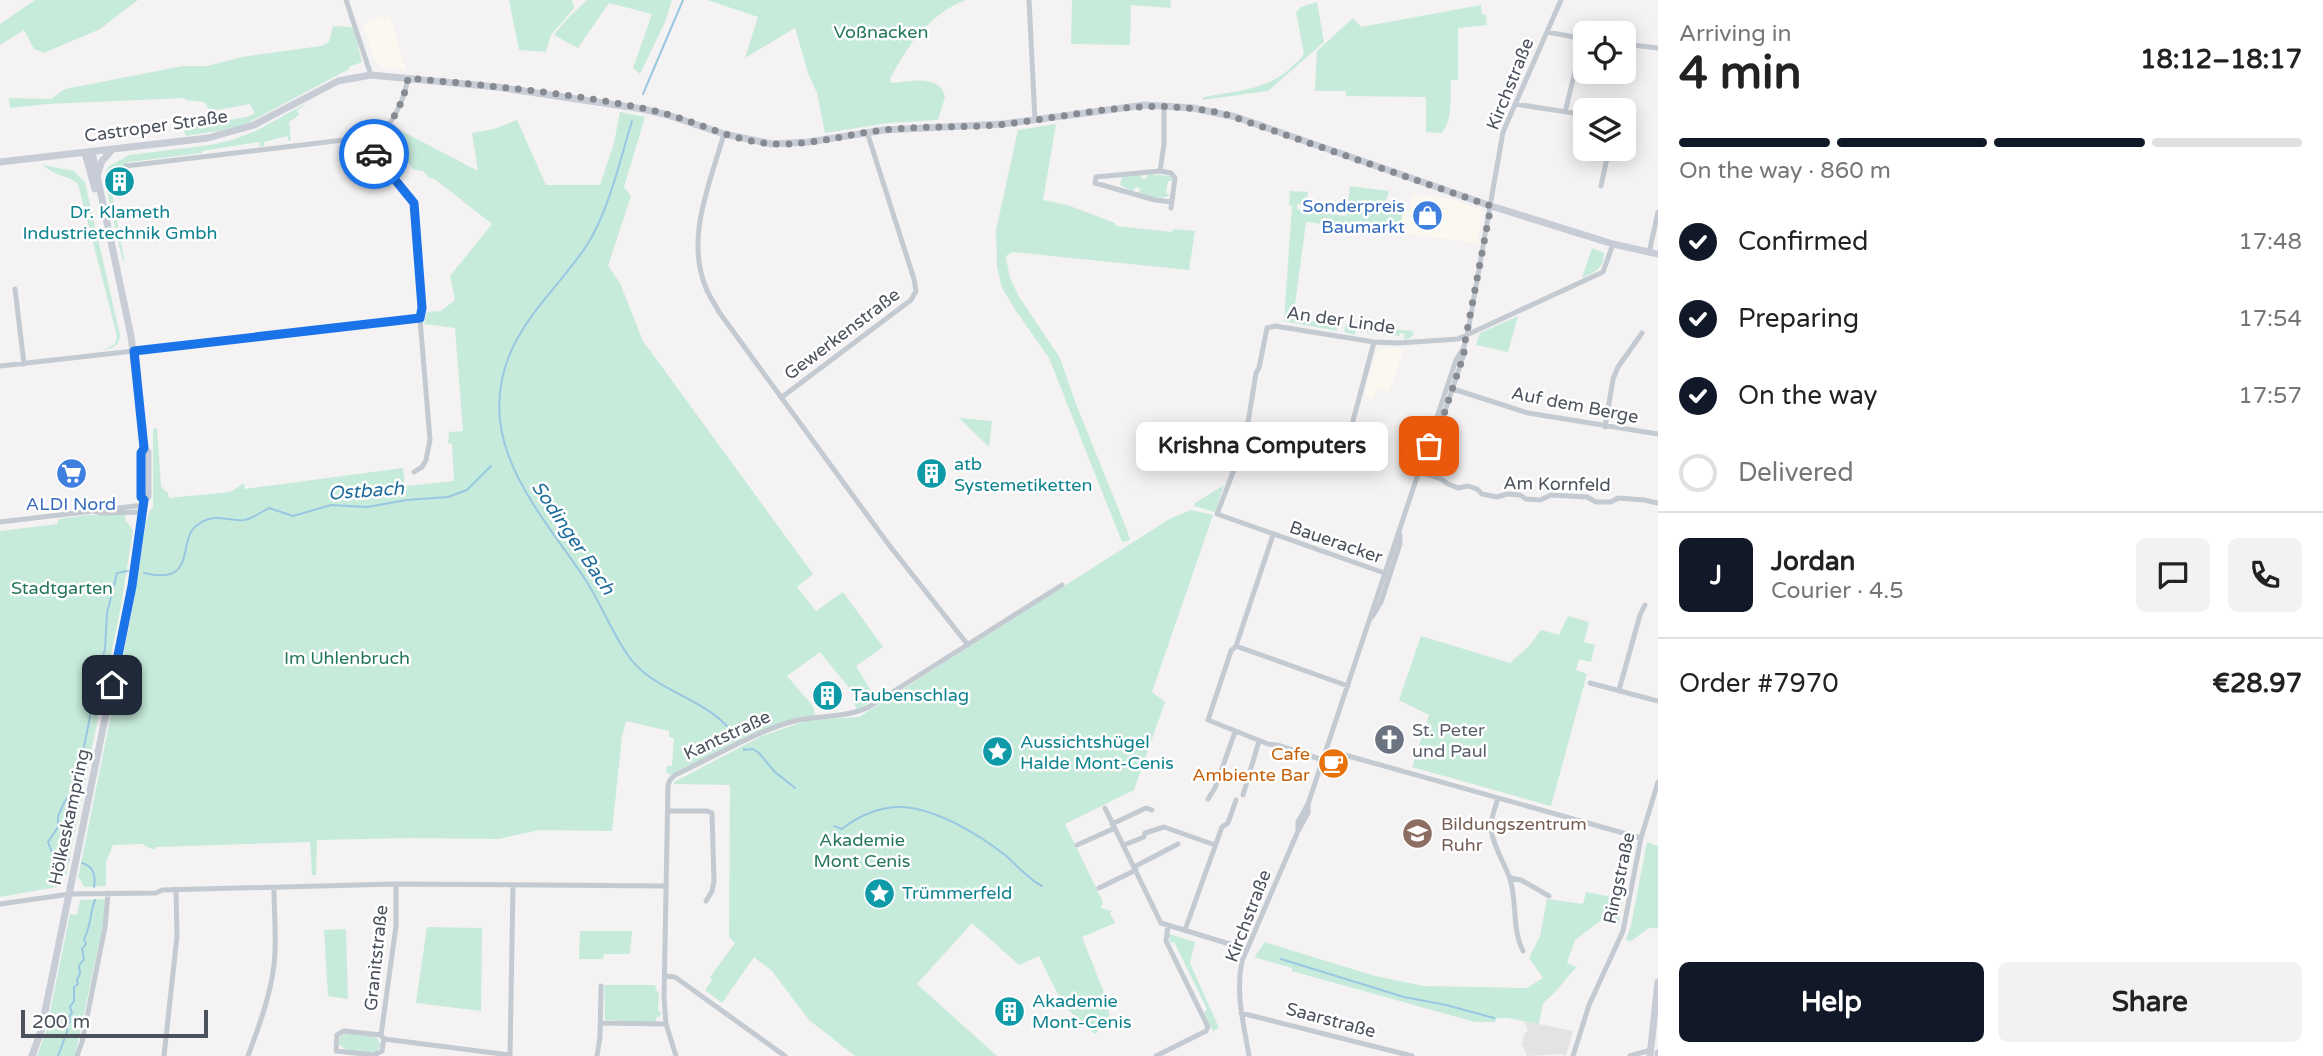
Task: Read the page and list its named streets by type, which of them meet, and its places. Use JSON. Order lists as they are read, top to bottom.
{
  "streets": {
    "main road": ["Castroper Straße", "Hölkeskampring"],
    "street": [
      "Kirchstraße",
      "An der Linde",
      "Gewerkenstraße",
      "Auf dem Berge",
      "Am Kornfeld",
      "Baueracker",
      "Kantstraße",
      "Ringstraße",
      "Granitstraße",
      "Saarstraße"
    ]
  },
  "crossings": [
    ["Kirchstraße", "Castroper Straße"],
    ["Kirchstraße", "An der Linde"],
    ["Kirchstraße", "Auf dem Berge"],
    ["Kirchstraße", "Am Kornfeld"],
    ["Kirchstraße", "Baueracker"],
    ["Kirchstraße", "Saarstraße"],
    ["Castroper Straße", "An der Linde"],
    ["Castroper Straße", "Gewerkenstraße"],
    ["Castroper Straße", "Hölkeskampring"],
    ["An der Linde", "Baueracker"],
    ["Gewerkenstraße", "Kantstraße"]
  ],
  "water": ["Ostbach", "Sodinger Bach"],
  "parks": [
    "Voßnacken",
    "Stadtgarten",
    "Im Uhlenbruch",
    "Akademie Mont Cenis"
  ],
  "places": {
    "building": [
      "Dr. Klameth Industrietechnik Gmbh",
      "atb Systemetiketten",
      "Taubenschlag",
      "Akademie Mont-Cenis"
    ],
    "shop": ["Sonderpreis Baumarkt"],
    "other": ["Krishna Computers"],
    "supermarket": ["ALDI Nord"],
    "church": ["St. Peter und Paul"],
    "place": ["Aussichtshügel Halde Mont-Cenis", "Trümmerfeld"],
    "cafe": ["Cafe Ambiente Bar"],
    "school or university": ["Bildungszentrum Ruhr"]
  },
  "scale_bar": "200 m",
  "page": {
    "heading": ["4 min", "Arriving in", "18:12–18:17"],
    "panel": [
      "Jordan",
      "Courier · 4.5",
      "Order #7970",
      "€28.97"
    ],
    "bar": "On the way · 860 m",
    "list": [
      ["Confirmed", "17:48"],
      ["Preparing", "17:54"],
      ["On the way", "17:57"],
      "Delivered"
    ],
    "bubble": "Krishna Computers",
    "round": "J",
    "buttons": ["Help", "Share"],
    "scale": "200 m"
  }
}
